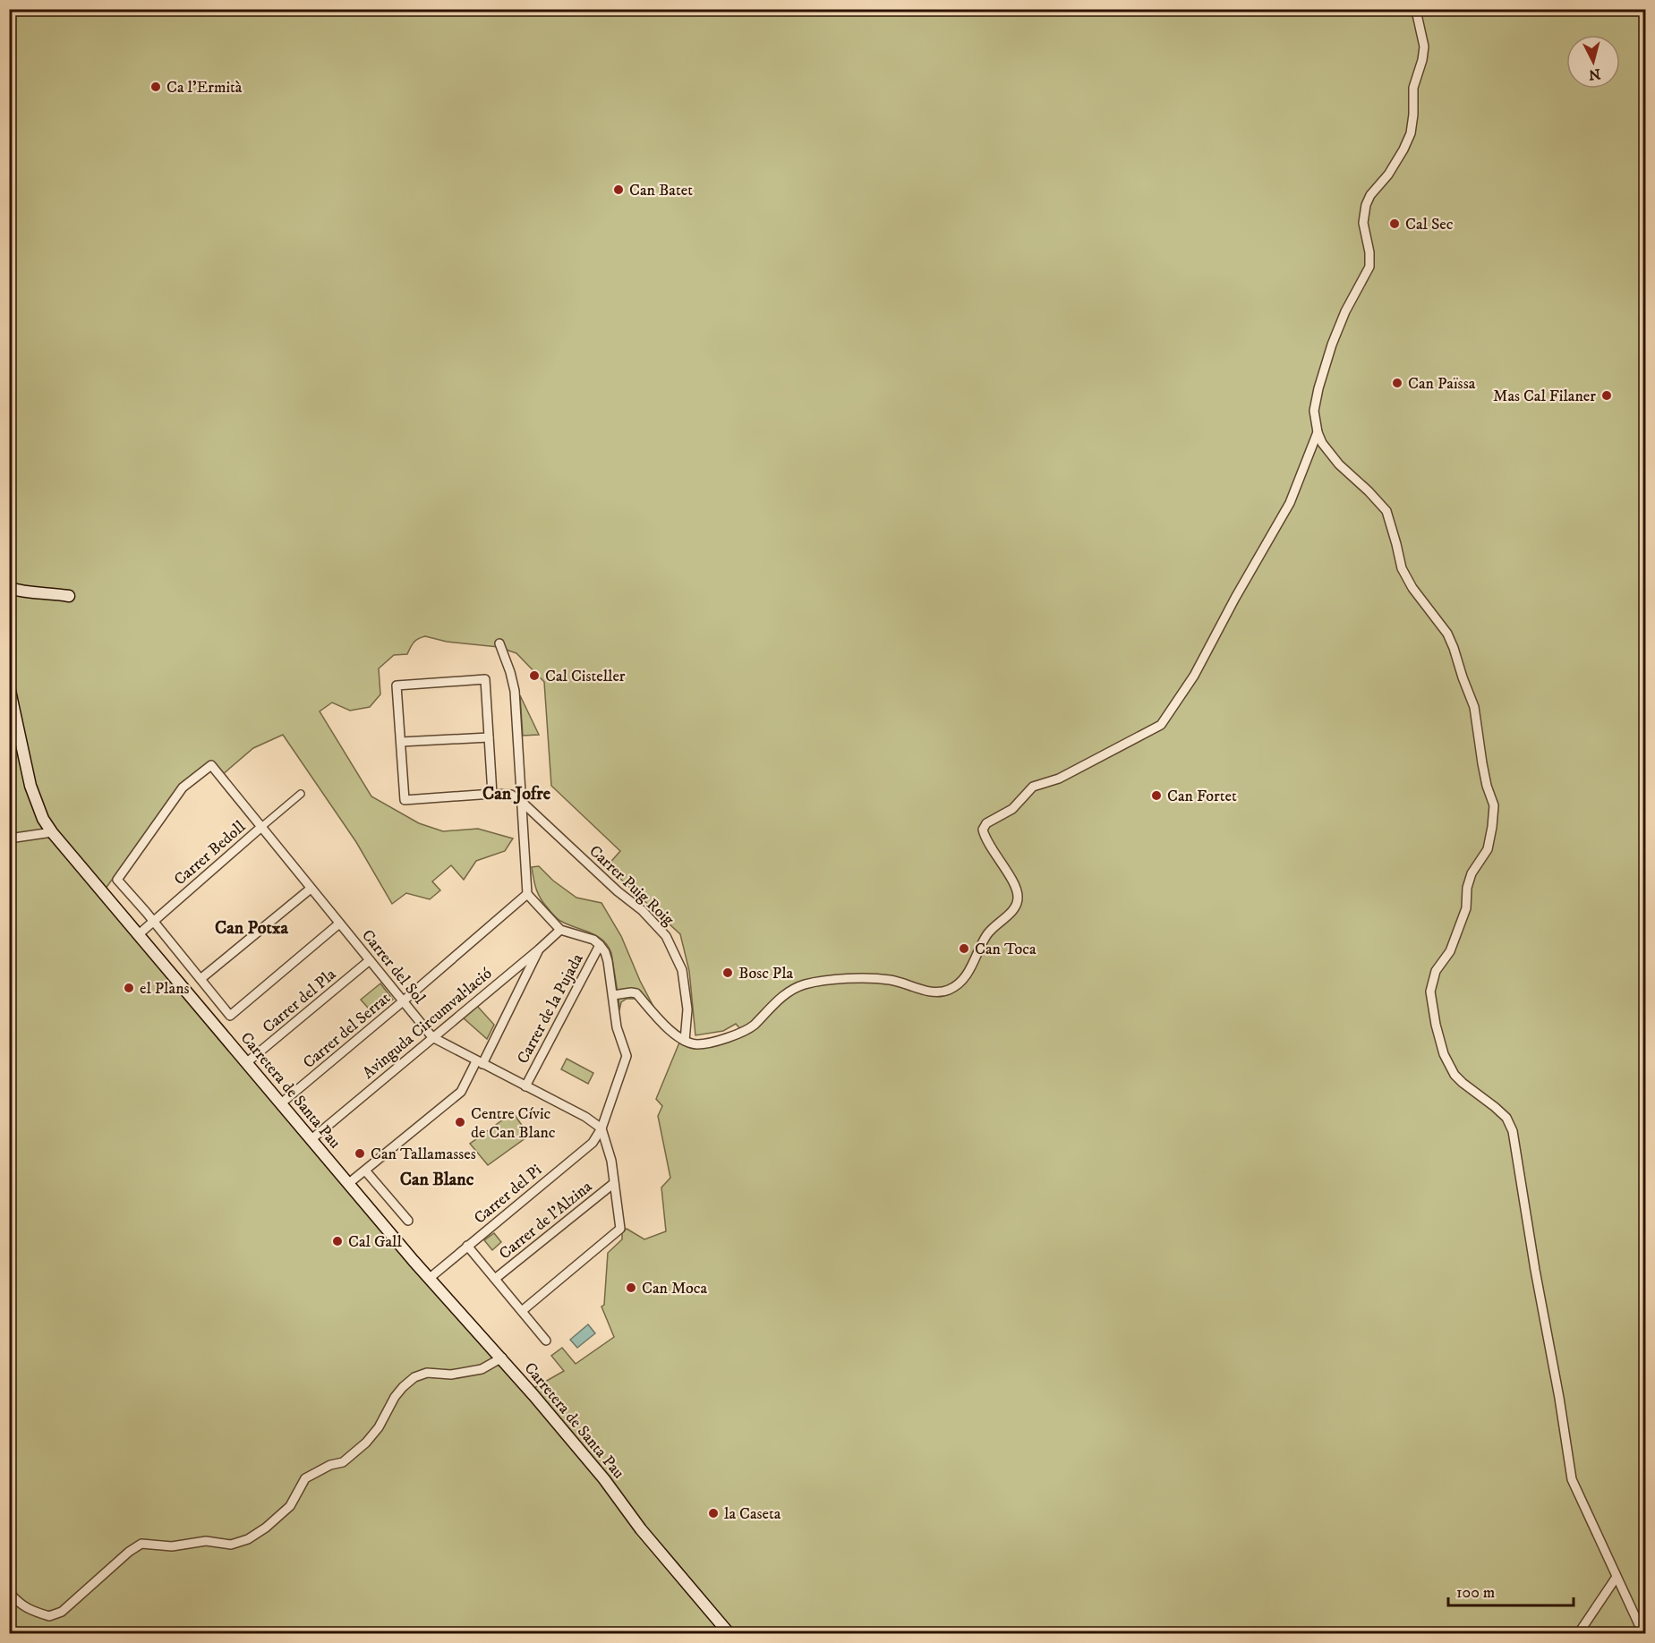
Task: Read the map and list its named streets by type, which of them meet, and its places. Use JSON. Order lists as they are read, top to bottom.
{
  "streets": {
    "main road": ["Carretera de Santa Pau"],
    "street": [
      "Carrer Bedoll",
      "Carrer Puig Roig",
      "Carrer del Sol",
      "Carrer del Pla",
      "Carrer de la Pujada",
      "Avinguda Circumval·lació",
      "Carrer del Serrat",
      "Carrer del Pi",
      "Carrer de l'Alzina"
    ]
  },
  "crossings": [
    ["Carrer Bedoll", "Carrer del Sol"],
    ["Carrer Bedoll", "Carretera de Santa Pau"],
    ["Carrer del Sol", "Carrer del Pla"],
    ["Carrer del Sol", "Carrer de la Pujada"],
    ["Carrer del Sol", "Avinguda Circumval·lació"],
    ["Carrer del Sol", "Carrer del Serrat"],
    ["Carrer del Sol", "Carrer del Pi"],
    ["Carrer del Pla", "Carretera de Santa Pau"],
    ["Avinguda Circumval·lació", "Carretera de Santa Pau"],
    ["Carrer del Serrat", "Carretera de Santa Pau"],
    ["Carretera de Santa Pau", "Carrer del Pi"]
  ],
  "districts": ["Can Jofre", "Can Potxa", "Can Blanc"],
  "places": [
    "Ca l'Ermità",
    "Can Batet",
    "Cal Sec",
    "Can Païssa",
    "Mas Cal Filaner",
    "Cal Cisteller",
    "Can Fortet",
    "Can Toca",
    "Bosc Pla",
    "el Plans",
    "Centre Cívic de Can Blanc",
    "Can Tallamasses",
    "Cal Gall",
    "Can Moca",
    "la Caseta"
  ],
  "scale_bar": "100 m",
  "north": "bottom"
}
